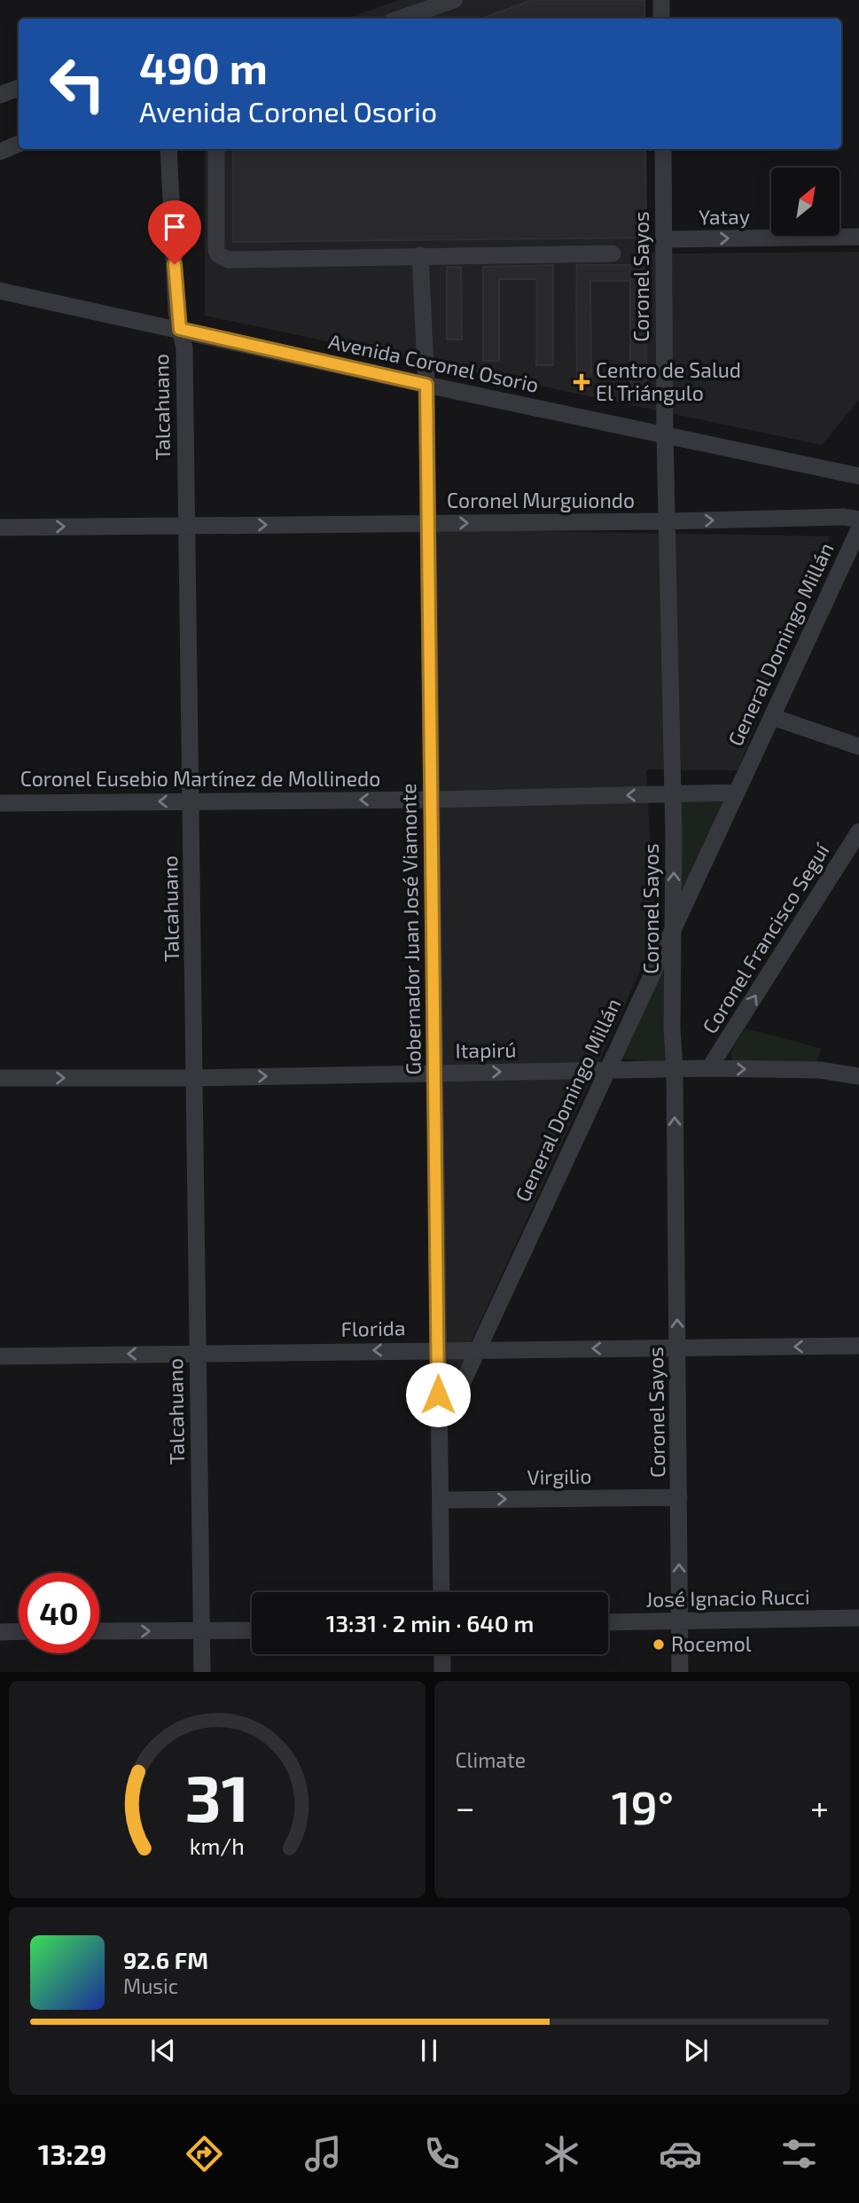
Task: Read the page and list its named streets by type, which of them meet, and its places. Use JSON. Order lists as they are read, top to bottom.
{
  "streets": {
    "street": [
      "Yatay",
      "Coronel Sayos",
      "Avenida Coronel Osorio",
      "Talcahuano",
      "Coronel Murguiondo",
      "General Domingo Millán",
      "Coronel Eusebio Martínez de Mollinedo",
      "Gobernador Juan José Viamonte",
      "Coronel Francisco Seguí",
      "Itapirú",
      "Florida",
      "Virgilio",
      "José Ignacio Rucci"
    ]
  },
  "crossings": [
    ["Yatay", "Coronel Sayos"],
    ["Coronel Sayos", "Avenida Coronel Osorio"],
    ["Coronel Sayos", "Coronel Murguiondo"],
    ["Coronel Sayos", "General Domingo Millán"],
    ["Coronel Sayos", "Coronel Eusebio Martínez de Mollinedo"],
    ["Coronel Sayos", "Itapirú"],
    ["Coronel Sayos", "Florida"],
    ["Coronel Sayos", "Virgilio"],
    ["Coronel Sayos", "José Ignacio Rucci"],
    ["Avenida Coronel Osorio", "Talcahuano"],
    ["Avenida Coronel Osorio", "Gobernador Juan José Viamonte"],
    ["Talcahuano", "Coronel Murguiondo"],
    ["Talcahuano", "Coronel Eusebio Martínez de Mollinedo"],
    ["Talcahuano", "Itapirú"],
    ["Talcahuano", "Florida"],
    ["Coronel Murguiondo", "Gobernador Juan José Viamonte"],
    ["General Domingo Millán", "Coronel Eusebio Martínez de Mollinedo"],
    ["General Domingo Millán", "Gobernador Juan José Viamonte"],
    ["General Domingo Millán", "Itapirú"],
    ["General Domingo Millán", "Florida"],
    ["Coronel Eusebio Martínez de Mollinedo", "Gobernador Juan José Viamonte"],
    ["Gobernador Juan José Viamonte", "Itapirú"],
    ["Gobernador Juan José Viamonte", "Florida"],
    ["Gobernador Juan José Viamonte", "Virgilio"],
    ["Coronel Francisco Seguí", "Itapirú"]
  ],
  "one_way": [
    "Yatay",
    "Coronel Murguiondo",
    "Coronel Eusebio Martínez de Mollinedo",
    "Coronel Francisco Seguí",
    "Itapirú",
    "Florida",
    "Virgilio"
  ],
  "places": {
    "health": ["Centro de Salud El Triángulo"],
    "other": ["Rocemol"]
  },
  "north": "top right",
  "page": {
    "turn": ["490 m", "Avenida Coronel Osorio"],
    "limit": "40",
    "trip": "13:31 · 2 min · 640 m",
    "tile": "Climate",
    "heat": ["−", "19°", "+"],
    "song": ["92.6 FM", "Music"],
    "tabs": "13:29",
    "gauge": ["31", "km/h"]
  }
}
